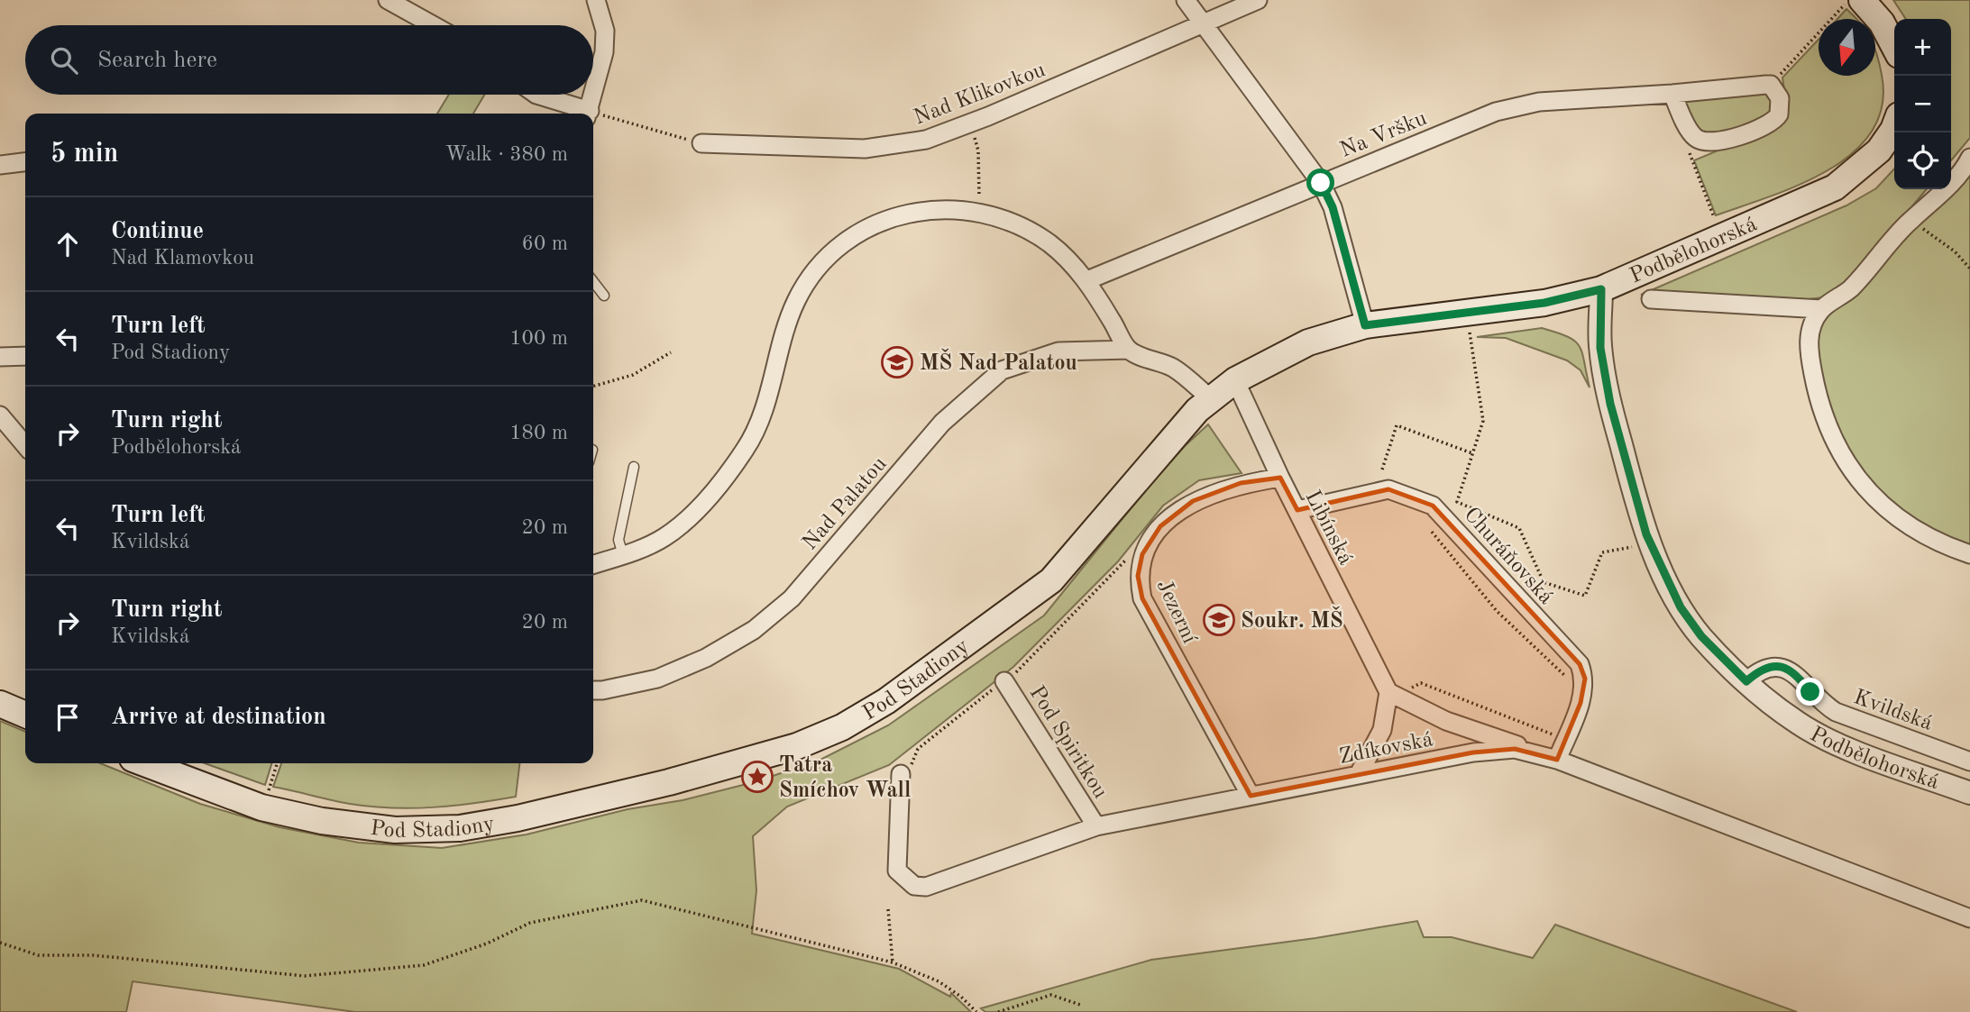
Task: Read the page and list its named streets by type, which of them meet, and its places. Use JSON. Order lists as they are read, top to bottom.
{
  "streets": {
    "main road": ["Podbělohorská", "Pod Stadiony"],
    "street": [
      "Nad Klikovkou",
      "Na Vršku",
      "Nad Palatou",
      "Libínská",
      "Churáňovská",
      "Jezerní",
      "Kvildská",
      "Pod Spiritkou",
      "Zdíkovská"
    ]
  },
  "crossings": [
    ["Podbělohorská", "Pod Stadiony"],
    ["Podbělohorská", "Kvildská"],
    ["Libínská", "Churáňovská"],
    ["Libínská", "Jezerní"],
    ["Libínská", "Pod Stadiony"],
    ["Churáňovská", "Zdíkovská"],
    ["Jezerní", "Zdíkovská"],
    ["Pod Spiritkou", "Zdíkovská"]
  ],
  "places": {
    "school or university": ["MŠ Nad Palatou", "Soukr. MŠ"],
    "place": ["Tatra Smíchov Wall"]
  },
  "north": "bottom",
  "page": {
    "map_buttons": ["+", "−"],
    "search": "Search here",
    "heading": ["5 min", "Walk · 380 m"],
    "list": [
      ["Continue", "Nad Klamovkou", "60 m"],
      ["Turn left", "Pod Stadiony", "100 m"],
      ["Turn right", "Podbělohorská", "180 m"],
      ["Turn left", "Kvildská", "20 m"],
      ["Turn right", "Kvildská", "20 m"],
      "Arrive at destination"
    ]
  }
}
